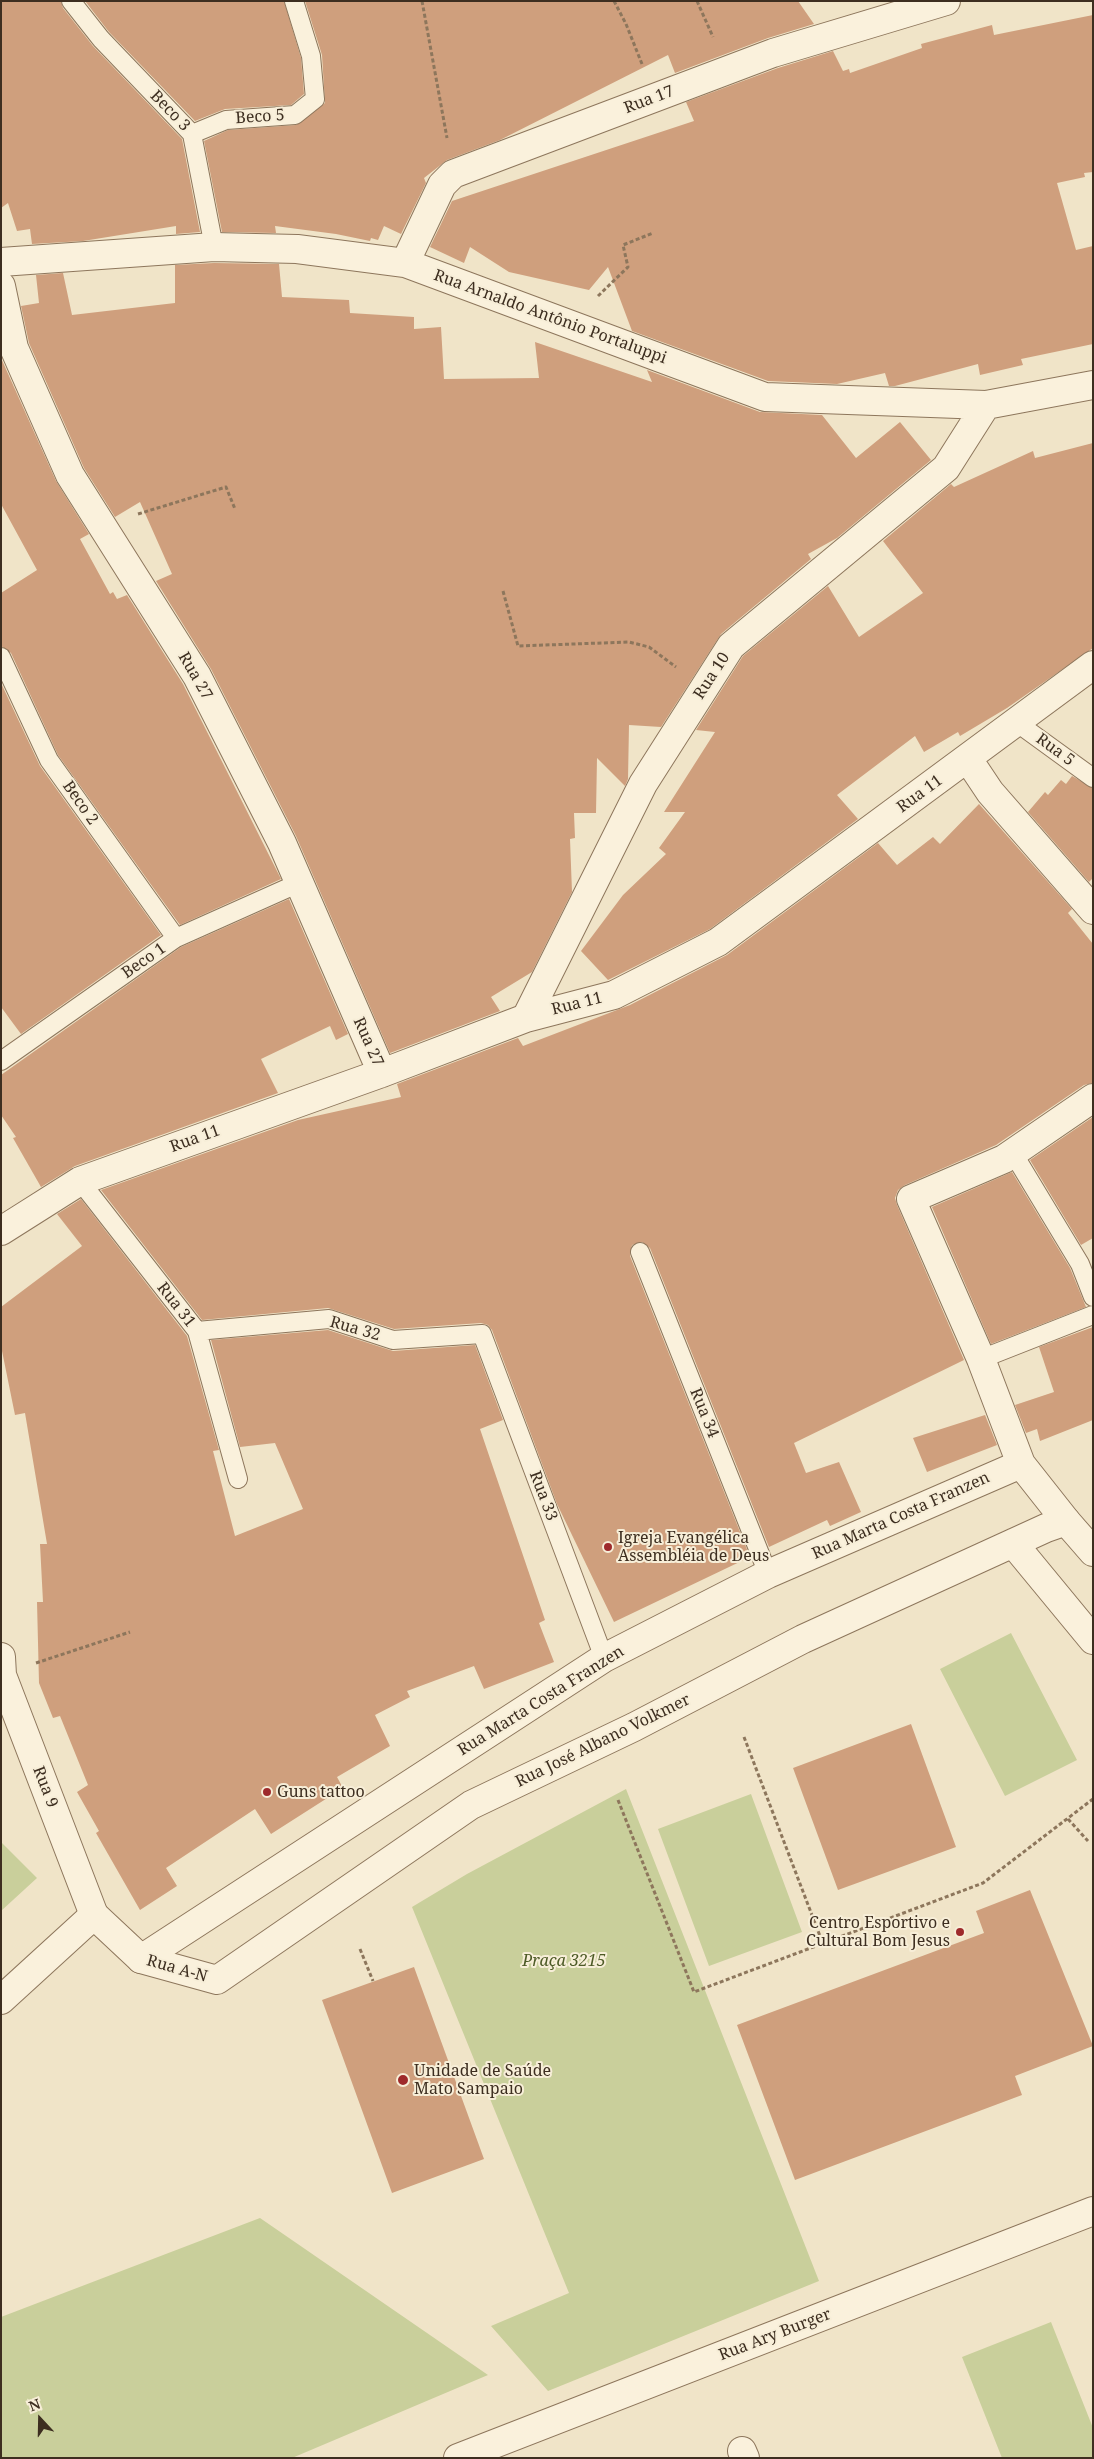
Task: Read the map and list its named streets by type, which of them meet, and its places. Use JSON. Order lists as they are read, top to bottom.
{
  "streets": {
    "street": [
      "Rua 17",
      "Rua Arnaldo Antônio Portaluppi",
      "Rua 27",
      "Rua 10",
      "Rua 11",
      "Rua Marta Costa Franzen",
      "Rua José Albano Volkmer",
      "Rua 9",
      "Rua A-N",
      "Rua Ary Burger"
    ],
    "lane": [
      "Beco 3",
      "Beco 5",
      "Rua 5",
      "Beco 2",
      "Beco 1",
      "Rua 31",
      "Rua 32",
      "Rua 34",
      "Rua 33"
    ]
  },
  "crossings": [
    ["Beco 3", "Beco 5"],
    ["Beco 3", "Rua Arnaldo Antônio Portaluppi"],
    ["Rua Arnaldo Antônio Portaluppi", "Rua 10"],
    ["Rua 27", "Rua 11"],
    ["Rua 27", "Beco 1"],
    ["Rua 10", "Rua 11"],
    ["Rua 5", "Rua 11"],
    ["Rua 11", "Rua 31"],
    ["Beco 2", "Beco 1"],
    ["Rua 31", "Rua 32"],
    ["Rua 32", "Rua 33"],
    ["Rua 34", "Rua Marta Costa Franzen"],
    ["Rua 33", "Rua Marta Costa Franzen"],
    ["Rua Marta Costa Franzen", "Rua A-N"],
    ["Rua José Albano Volkmer", "Rua A-N"],
    ["Rua 9", "Rua A-N"]
  ],
  "parks": ["Praça 3215"],
  "places": [
    "Igreja Evangélica Assembléia de Deus",
    "Guns tattoo",
    "Centro Esportivo e Cultural Bom Jesus",
    "Unidade de Saúde Mato Sampaio"
  ],
  "north": "top"
}
